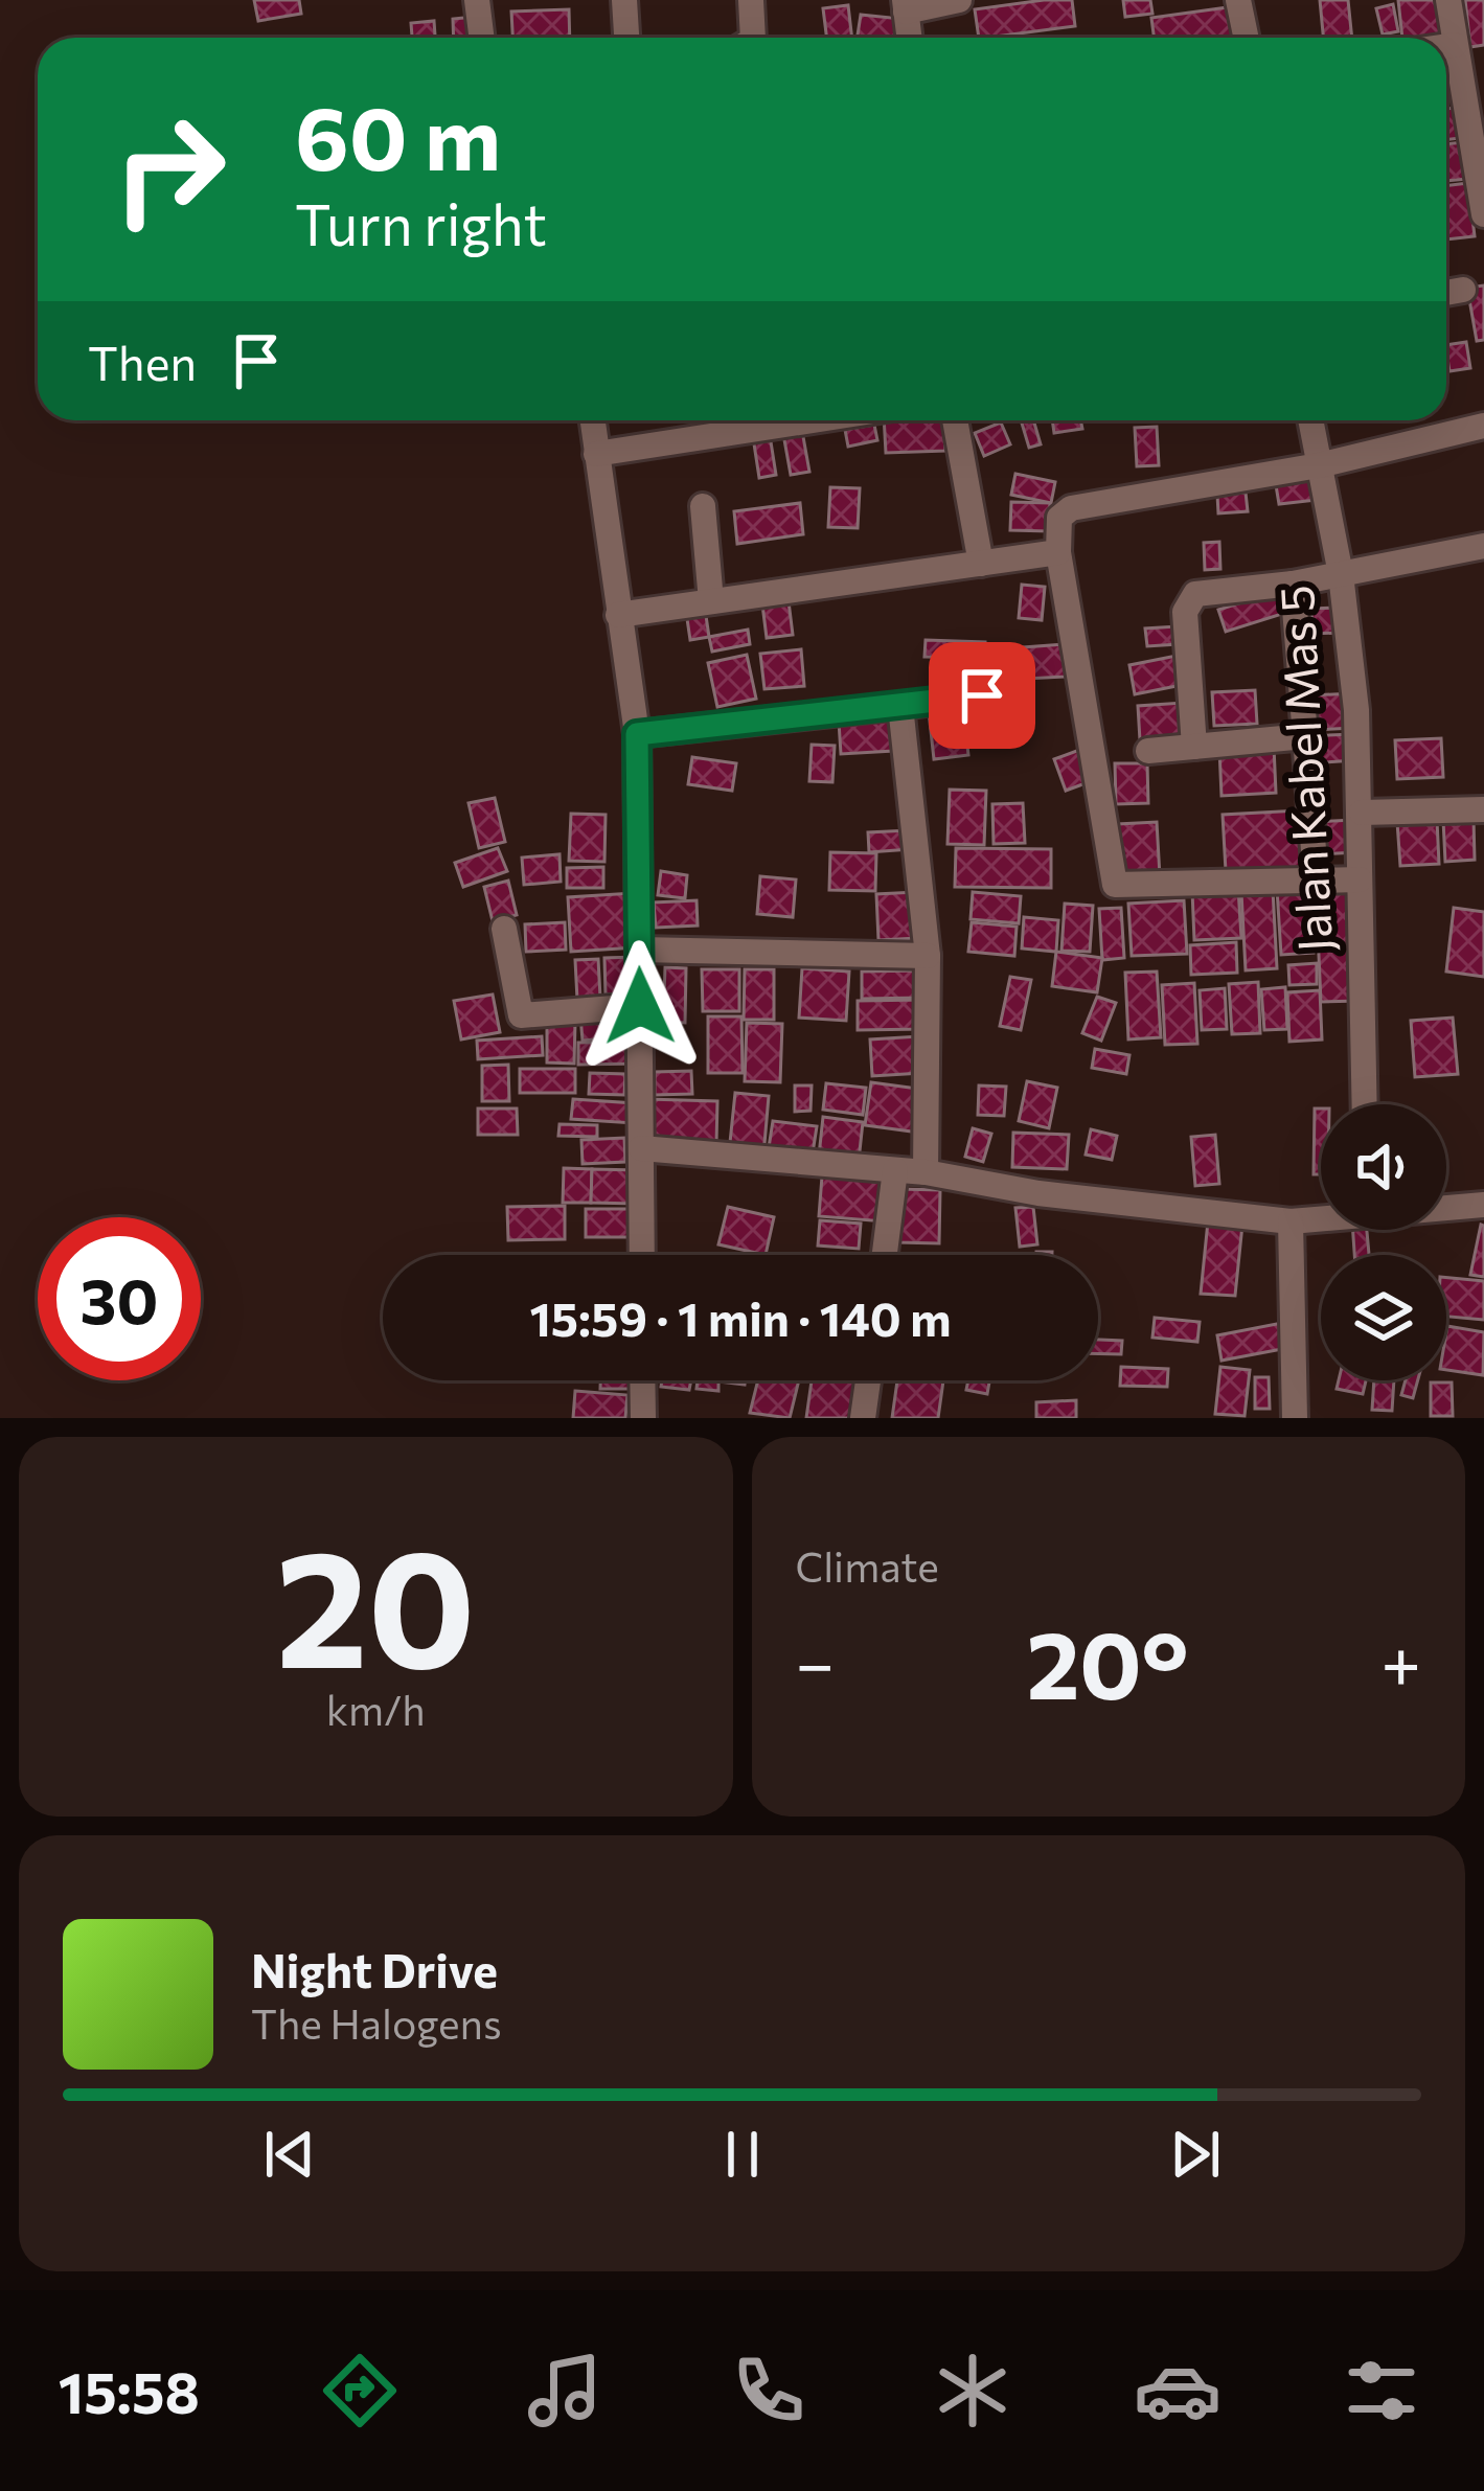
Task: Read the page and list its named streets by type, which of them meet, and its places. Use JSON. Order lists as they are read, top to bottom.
{
  "streets": {
    "street": ["Jalan Kabel Mas 5"]
  },
  "page": {
    "turn": ["60 m", "Turn right"],
    "then": "Then",
    "limit": "30",
    "trip": "15:59 · 1 min · 140 m",
    "tile": [
      ["20", "km/h"],
      "Climate"
    ],
    "heat": ["−", "20°", "+"],
    "song": ["Night Drive", "The Halogens"],
    "tabs": "15:58"
  }
}
